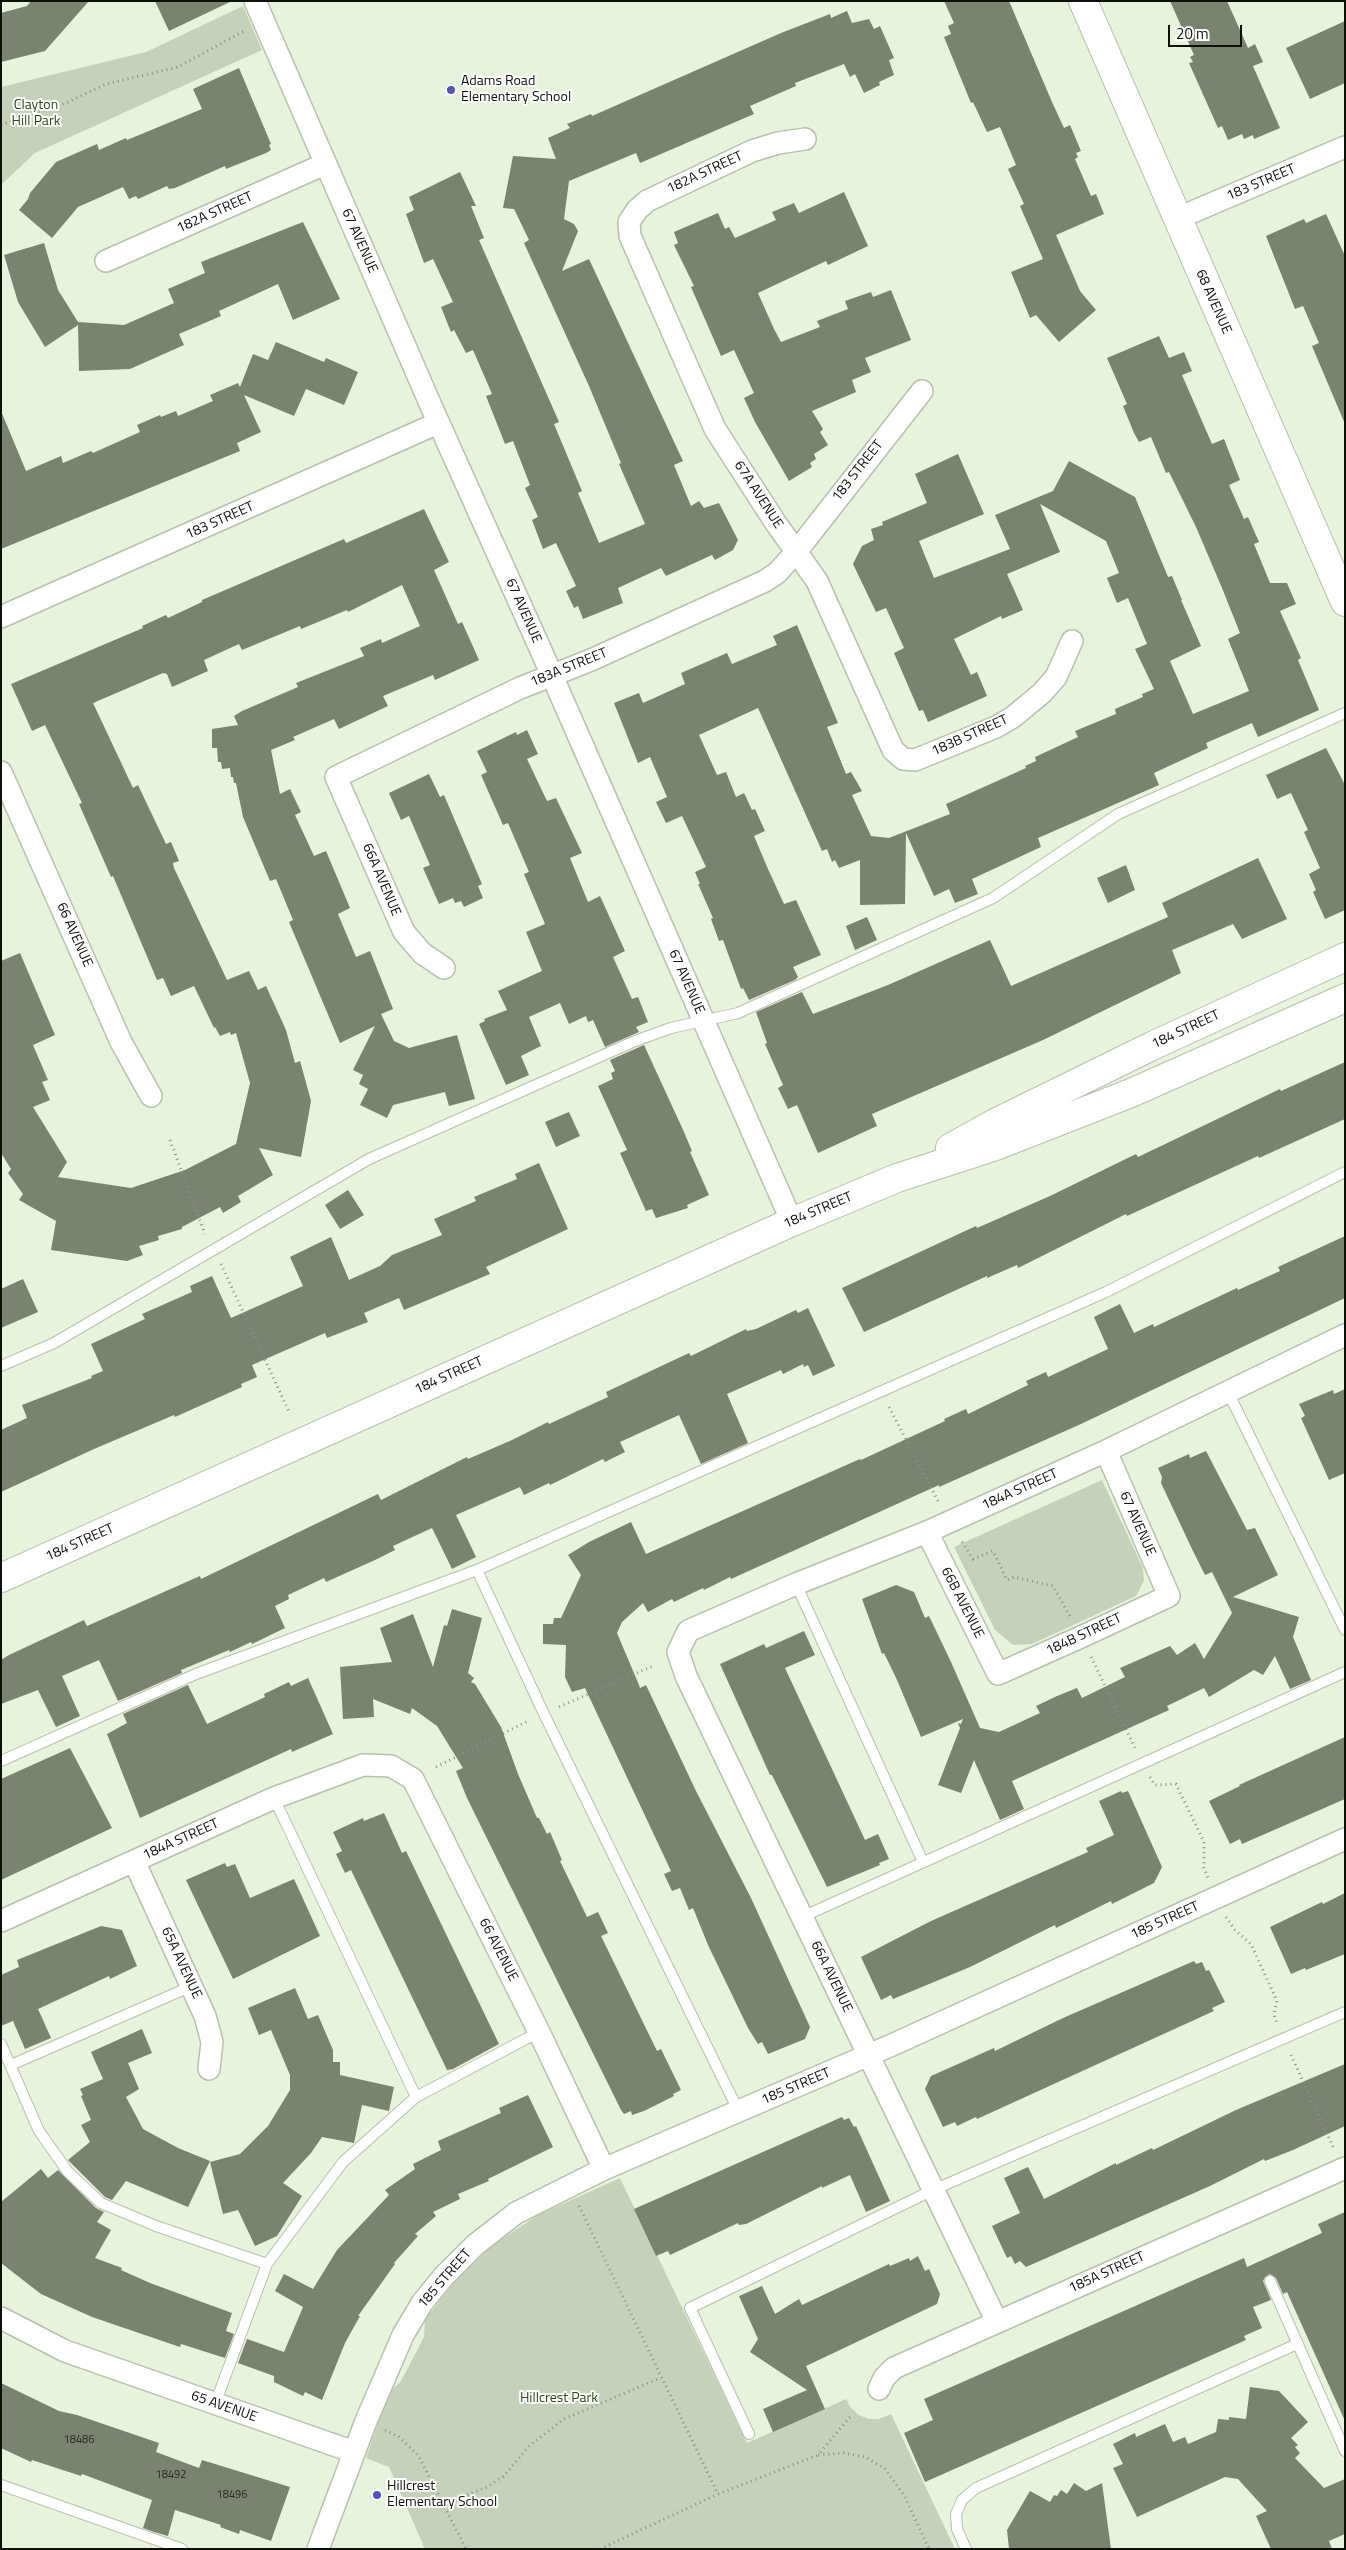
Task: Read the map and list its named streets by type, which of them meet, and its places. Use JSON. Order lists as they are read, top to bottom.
{
  "streets": {
    "main road": ["68 AVENUE", "184 STREET"],
    "street": [
      "182A STREET",
      "183 STREET",
      "67 AVENUE",
      "67A AVENUE",
      "183A STREET",
      "183B STREET",
      "66A AVENUE",
      "66 AVENUE",
      "184A STREET",
      "66B AVENUE",
      "184B STREET",
      "185 STREET",
      "65A AVENUE",
      "185A STREET",
      "65 AVENUE"
    ]
  },
  "crossings": [
    ["182A STREET", "67 AVENUE"],
    ["182A STREET", "67A AVENUE"],
    ["183 STREET", "67 AVENUE"],
    ["183 STREET", "68 AVENUE"],
    ["183 STREET", "67A AVENUE"],
    ["183 STREET", "183A STREET"],
    ["67 AVENUE", "183A STREET"],
    ["67 AVENUE", "184 STREET"],
    ["67 AVENUE", "184A STREET"],
    ["67 AVENUE", "184B STREET"],
    ["67A AVENUE", "183A STREET"],
    ["67A AVENUE", "183B STREET"],
    ["183A STREET", "66A AVENUE"],
    ["66A AVENUE", "184A STREET"],
    ["66A AVENUE", "185 STREET"],
    ["66A AVENUE", "185A STREET"],
    ["66 AVENUE", "184A STREET"],
    ["66 AVENUE", "185 STREET"],
    ["184A STREET", "66B AVENUE"],
    ["184A STREET", "65A AVENUE"],
    ["66B AVENUE", "184B STREET"],
    ["185 STREET", "65 AVENUE"]
  ],
  "parks": ["Clayton Hill Park", "Hillcrest Park"],
  "places": ["Adams Road Elementary School", "Hillcrest Elementary School"],
  "house_numbers": ["18486", "18492", "18496"],
  "scale_bar": "20 m"
}
